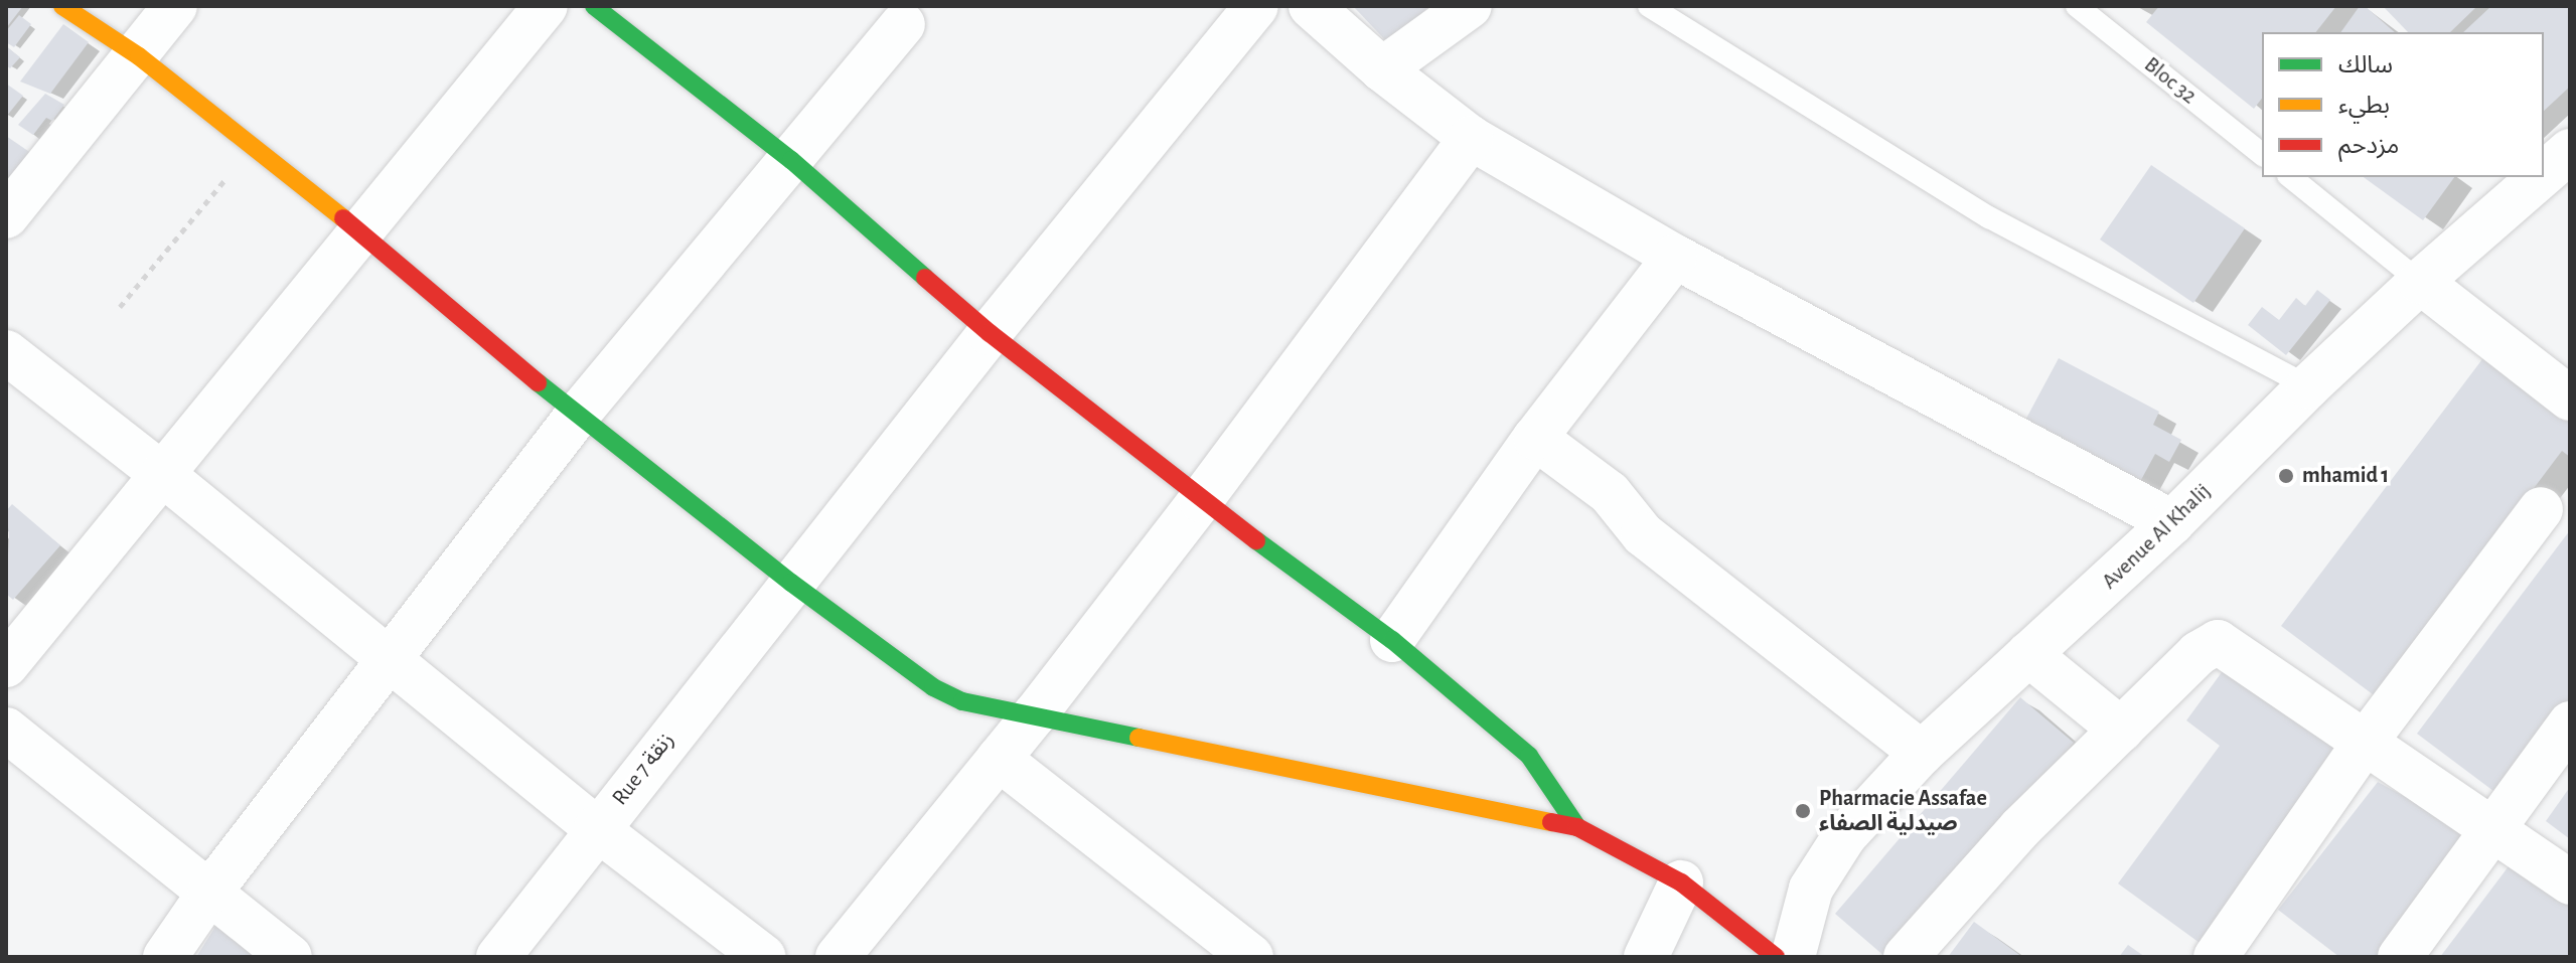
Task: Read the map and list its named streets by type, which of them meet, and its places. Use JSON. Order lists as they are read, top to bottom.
{
  "streets": {
    "street": ["Avenue Al Khalij", "Rue 7 زنقة"],
    "lane": ["Bloc 32"]
  },
  "places": ["mhamid 1", "Pharmacie Assafae صيدلية الصفاء"],
  "legend": ["سالك", "بطيء", "مزدحم"]
}
